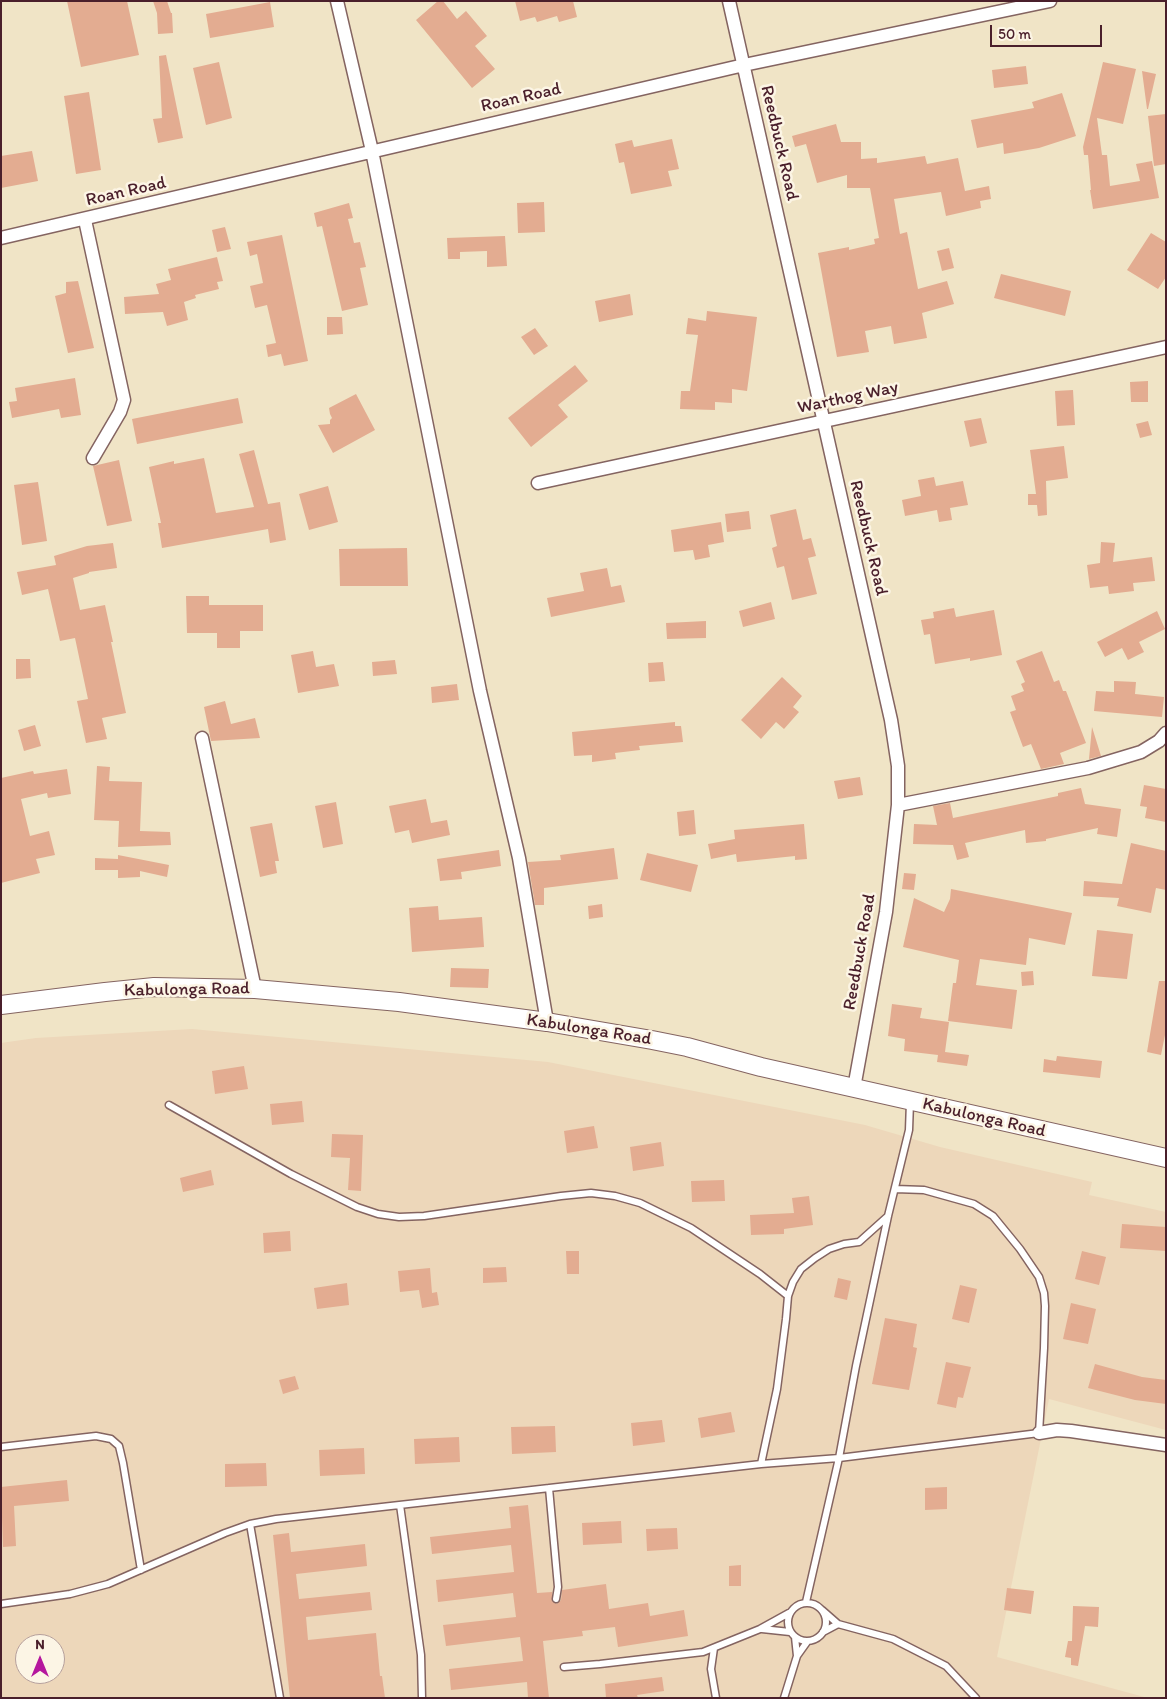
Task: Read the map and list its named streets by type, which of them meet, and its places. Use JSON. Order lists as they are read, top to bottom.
{
  "streets": {
    "main road": ["Kabulonga Road"],
    "street": ["Roan Road", "Reedbuck Road", "Warthog Way"]
  },
  "crossings": [
    ["Roan Road", "Reedbuck Road"],
    ["Reedbuck Road", "Warthog Way"],
    ["Reedbuck Road", "Kabulonga Road"]
  ],
  "scale_bar": "50 m",
  "north": "top"
}
